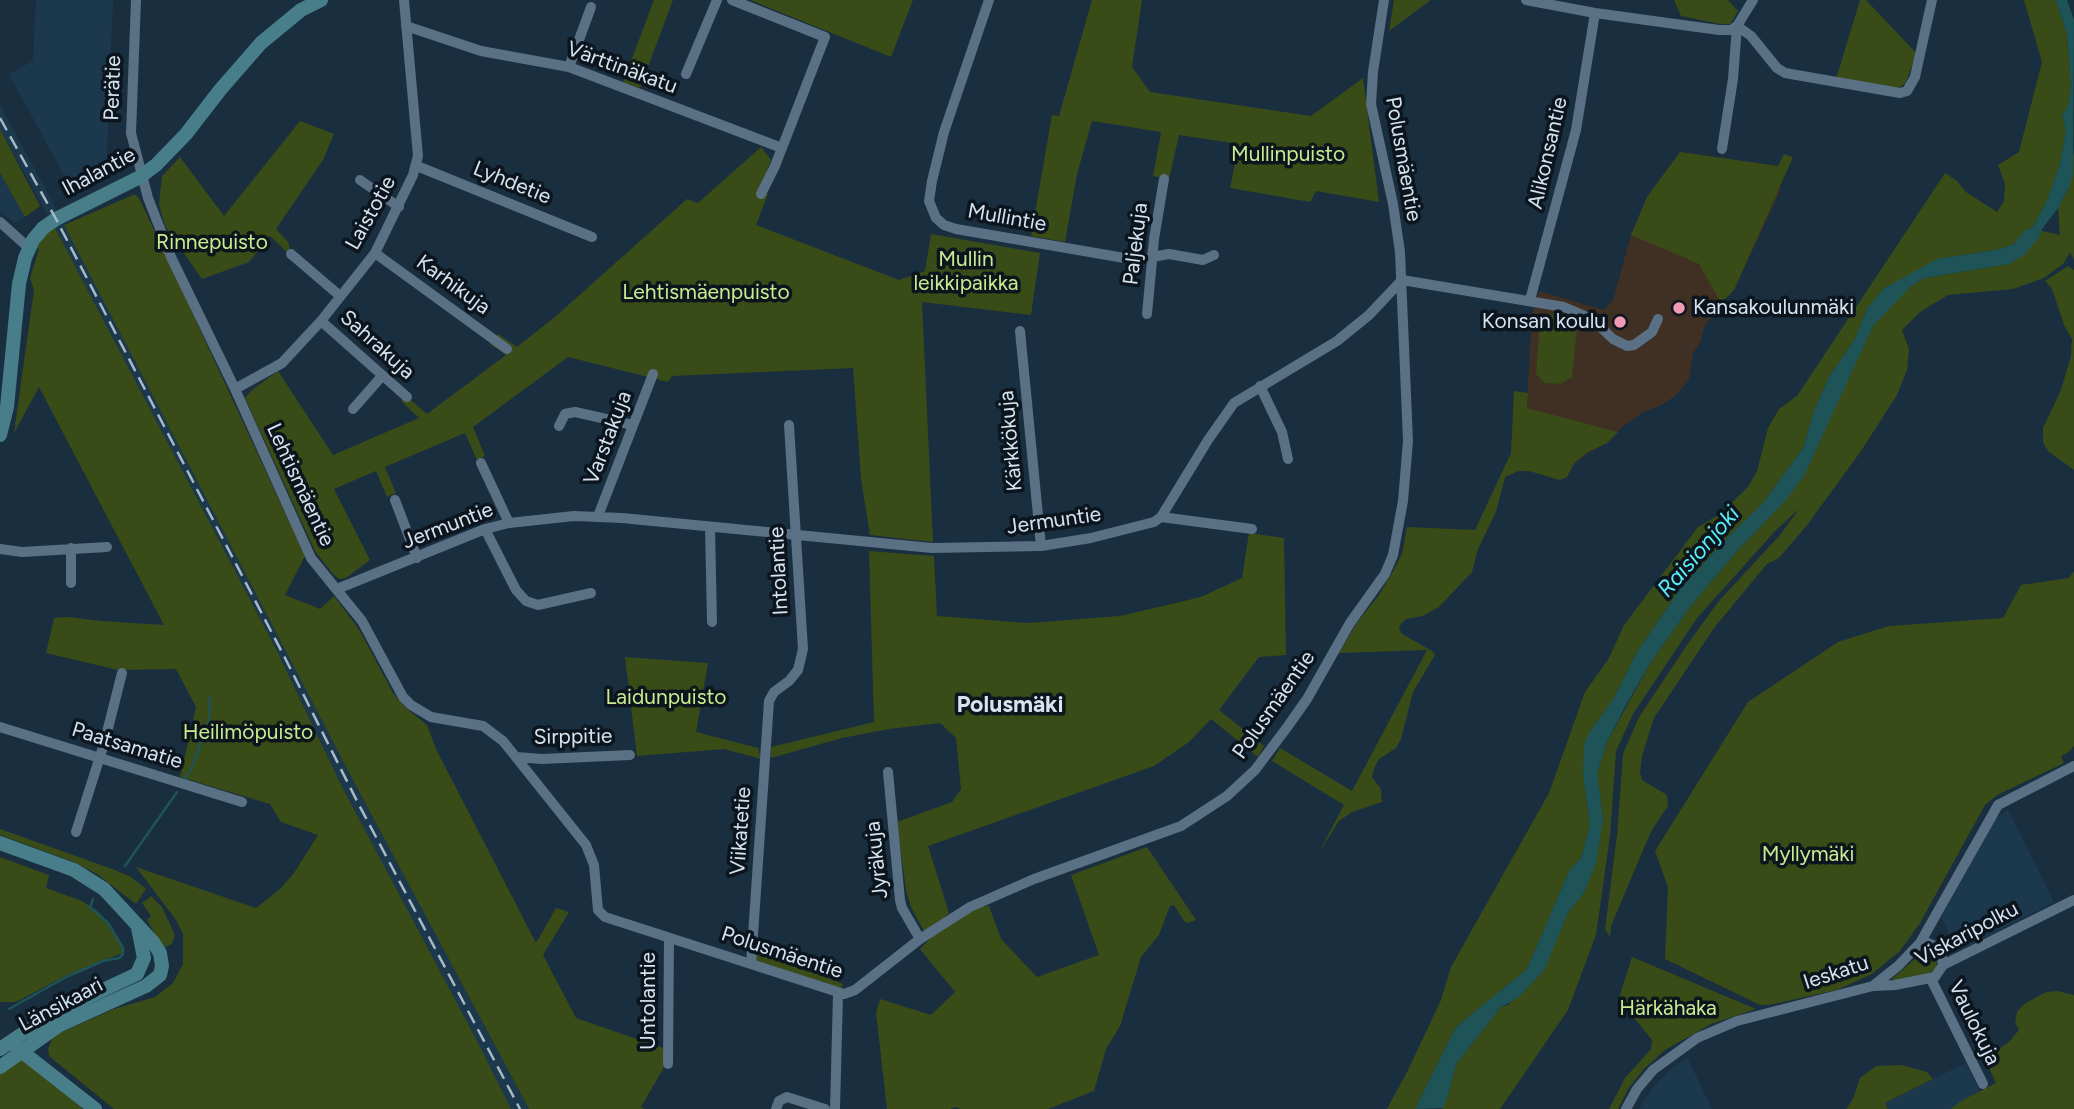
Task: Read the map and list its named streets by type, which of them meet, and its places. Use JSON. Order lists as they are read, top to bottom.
{
  "streets": {
    "street": [
      "Värttinäkatu",
      "Perätie",
      "Alikonsantie",
      "Polusmäentie",
      "Ihalantie",
      "Lyhdetie",
      "Laistotie",
      "Mullintie",
      "Paljekuja",
      "Karhikuja",
      "Sahrakuja",
      "Varstakuja",
      "Kärkkökuja",
      "Lehtismäentie",
      "Jermuntie",
      "Intolantie",
      "Sirppitie",
      "Paatsamatie",
      "Viikatetie",
      "Jyräkuja",
      "Viskaripolku",
      "Ieskatu",
      "Untolantie",
      "Länsikaari",
      "Vaulokuja"
    ]
  },
  "crossings": [
    ["Värttinäkatu", "Laistotie"],
    ["Perätie", "Ihalantie"],
    ["Perätie", "Lehtismäentie"],
    ["Polusmäentie", "Lehtismäentie"],
    ["Polusmäentie", "Viikatetie"],
    ["Polusmäentie", "Jyräkuja"],
    ["Polusmäentie", "Untolantie"],
    ["Ihalantie", "Lehtismäentie"],
    ["Lyhdetie", "Laistotie"],
    ["Laistotie", "Karhikuja"],
    ["Laistotie", "Sahrakuja"],
    ["Laistotie", "Lehtismäentie"],
    ["Mullintie", "Paljekuja"],
    ["Varstakuja", "Jermuntie"],
    ["Kärkkökuja", "Jermuntie"],
    ["Lehtismäentie", "Jermuntie"],
    ["Lehtismäentie", "Sirppitie"],
    ["Jermuntie", "Intolantie"],
    ["Intolantie", "Viikatetie"],
    ["Viskaripolku", "Ieskatu"],
    ["Viskaripolku", "Vaulokuja"]
  ],
  "districts": ["Polusmäki"],
  "water": ["Raisionjoki"],
  "parks": [
    "Mullinpuisto",
    "Rinnepuisto",
    "Mullin leikkipaikka",
    "Lehtismäenpuisto",
    "Laidunpuisto",
    "Heilimöpuisto",
    "Myllymäki",
    "Härkähaka"
  ],
  "places": ["Kansakoulunmäki", "Konsan koulu"]
}
